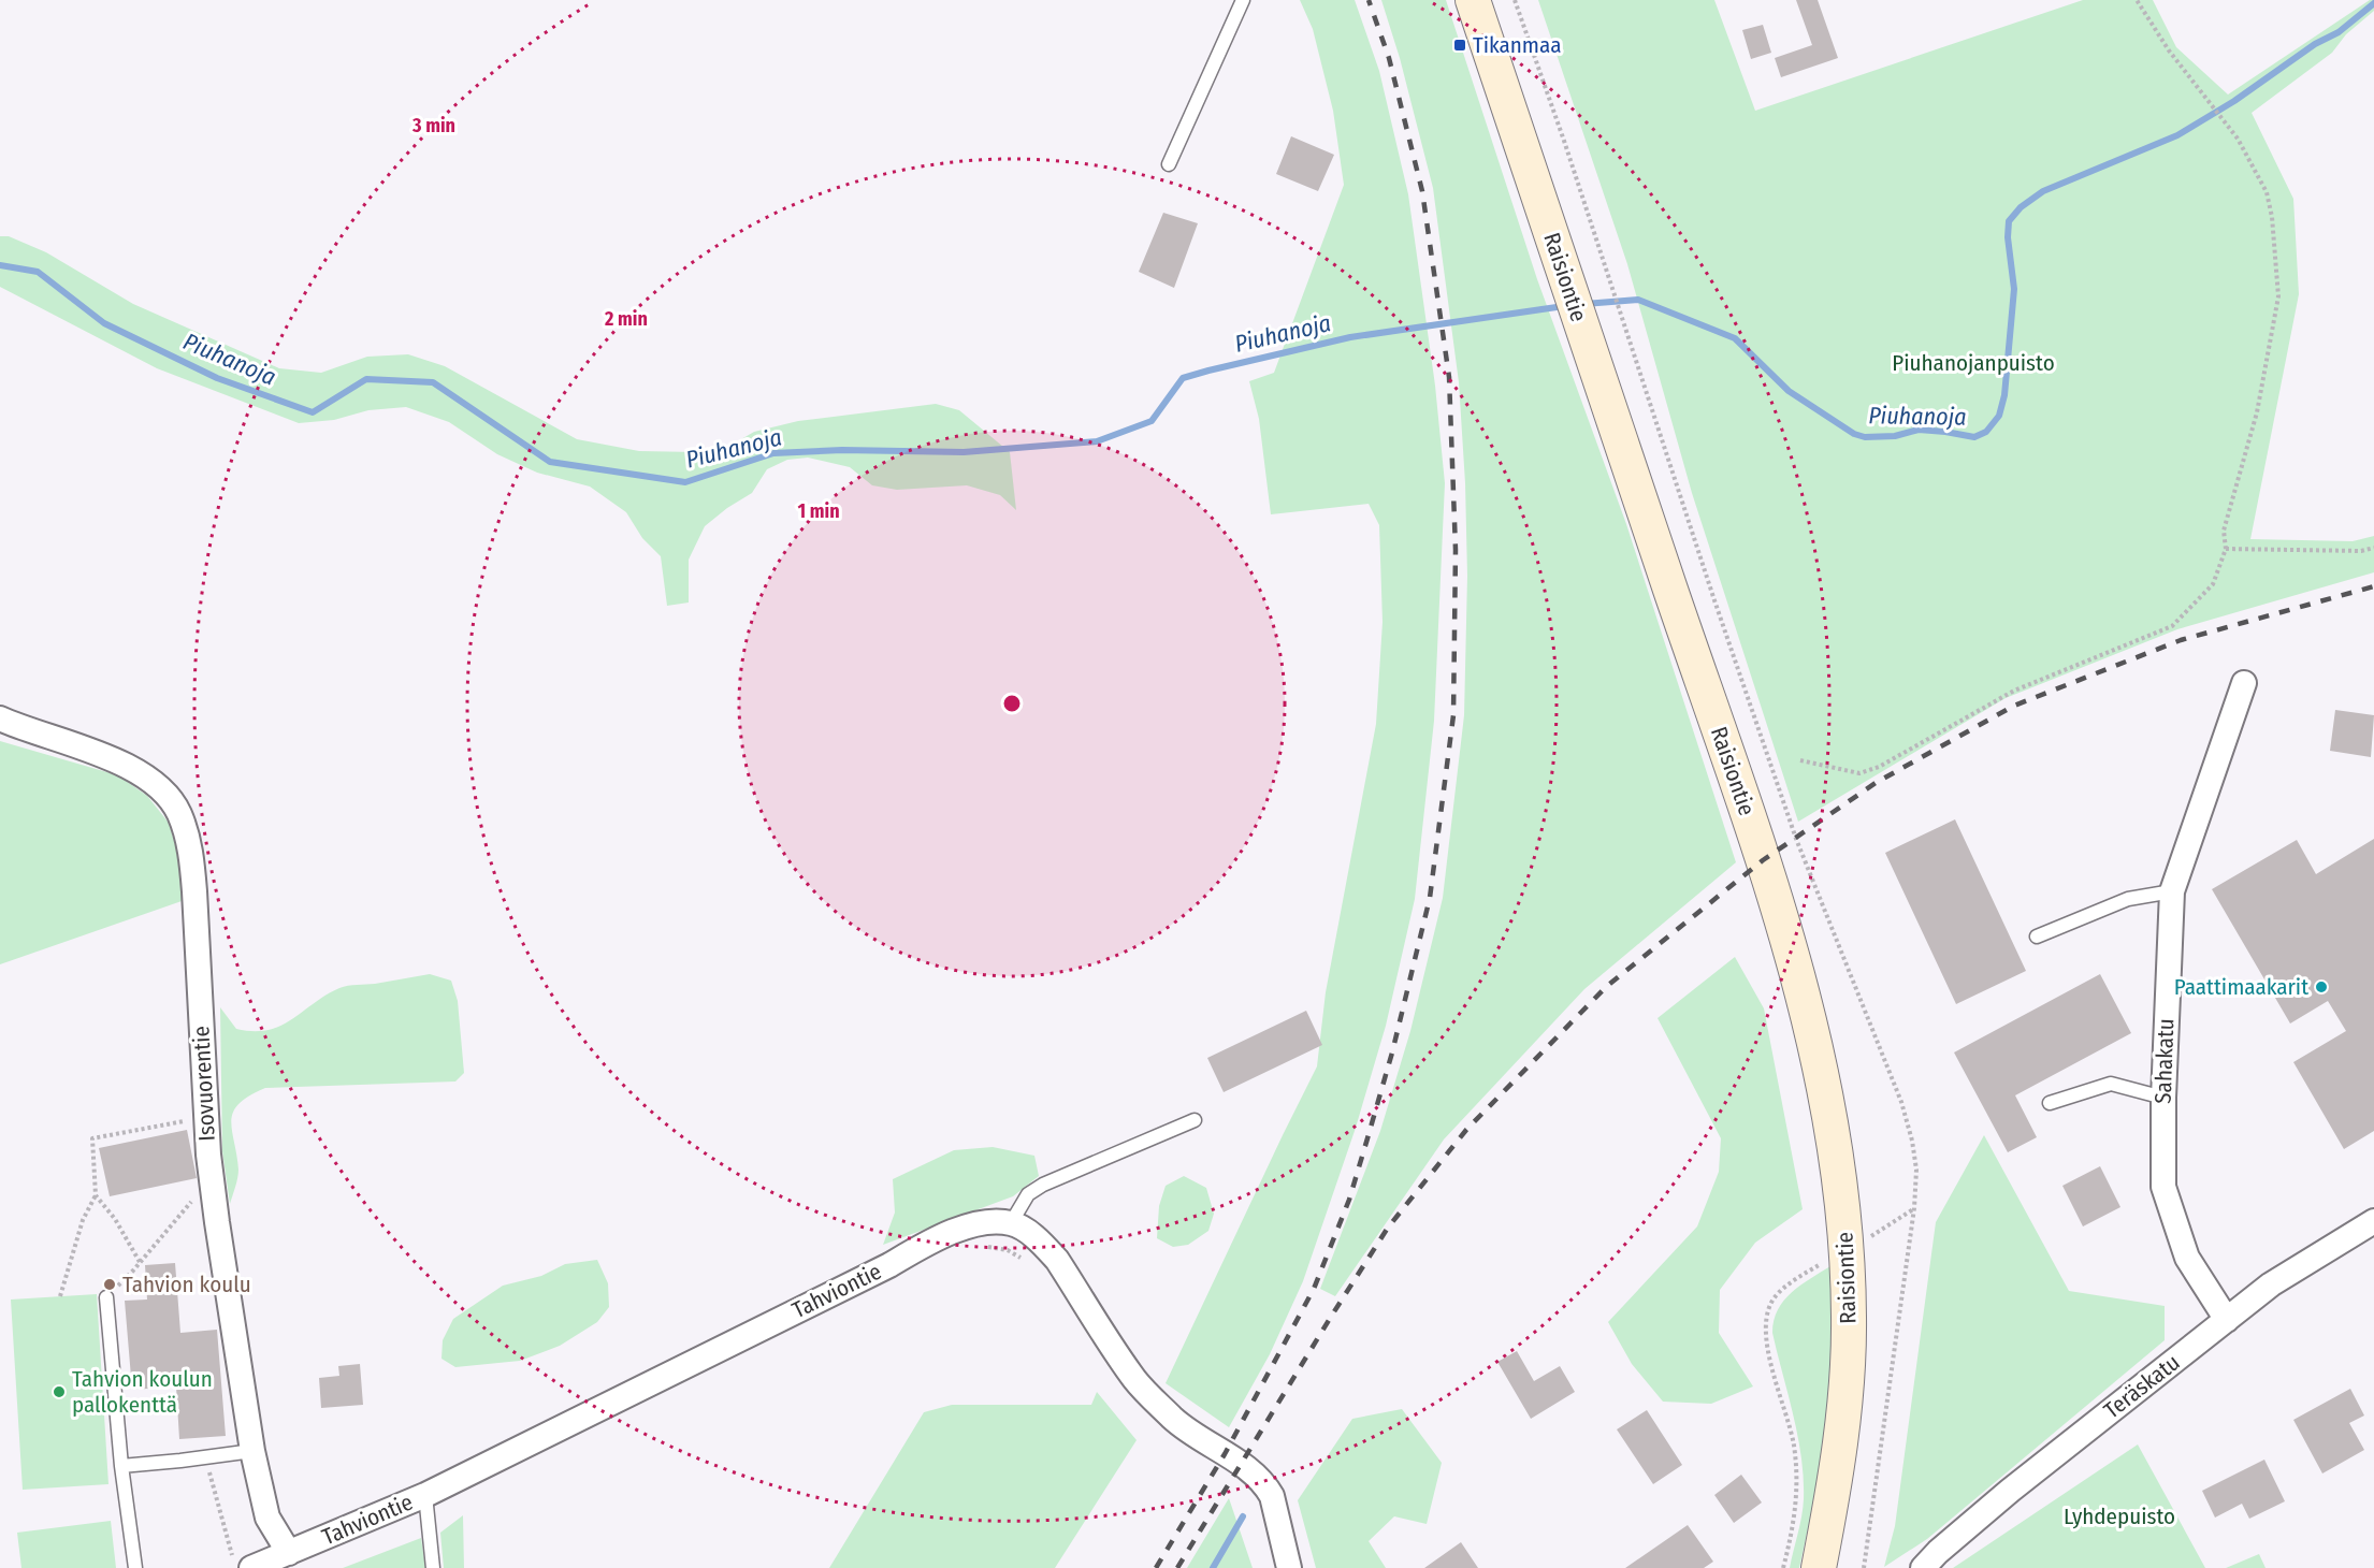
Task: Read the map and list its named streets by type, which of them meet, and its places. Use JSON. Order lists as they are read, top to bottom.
{
  "streets": {
    "main road": ["Raisiontie"],
    "street": [
      "Sahakatu",
      "Isovuorentie",
      "Tahviontie",
      "Teräskatu"
    ]
  },
  "crossings": [
    ["Sahakatu", "Teräskatu"],
    ["Isovuorentie", "Tahviontie"]
  ],
  "water": ["Piuhanoja"],
  "parks": ["Piuhanojanpuisto", "Lyhdepuisto"],
  "places": {
    "transit": ["Tikanmaa"],
    "other": ["Paattimaakarit", "Tahvion koulu", "Tahvion koulun pallokenttä"]
  },
  "rings": ["3 min", "2 min", "1 min"]
}
